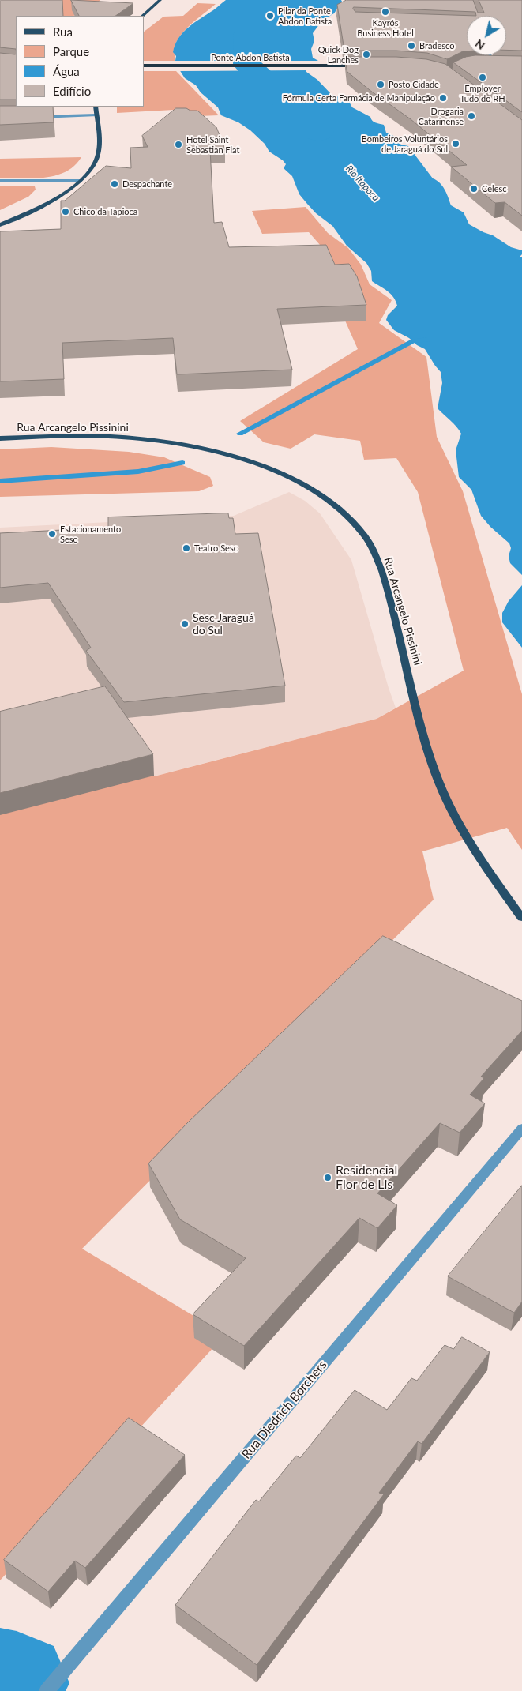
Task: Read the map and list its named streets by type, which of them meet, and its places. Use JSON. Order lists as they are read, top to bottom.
{
  "streets": {
    "highway": ["Ponte Abdon Batista"],
    "main road": ["Rua Arcangelo Pissinini"],
    "street": ["Rua Diedrich Borchers"]
  },
  "water": ["Rio Itapocu"],
  "places": [
    "Kayrós Business Hotel",
    "Pilar da Ponte Abdon Batista",
    "Bradesco",
    "Quick Dog Lanches",
    "Employer Tudo do RH",
    "Posto Cidade",
    "Fórmula Certa Farmácia de Manipulação",
    "Drogaria Catarinense",
    "Bombeiros Voluntários de Jaraguá do Sul",
    "Hotel Saint Sebastian Flat",
    "Despachante",
    "Celesc",
    "Chico da Tapioca",
    "Estacionamento Sesc",
    "Teatro Sesc",
    "Sesc Jaraguá do Sul",
    "Residencial Flor de Lis"
  ],
  "legend": [
    "Rua",
    "Parque",
    "Água",
    "Edifício"
  ],
  "north": "bottom left"
}
